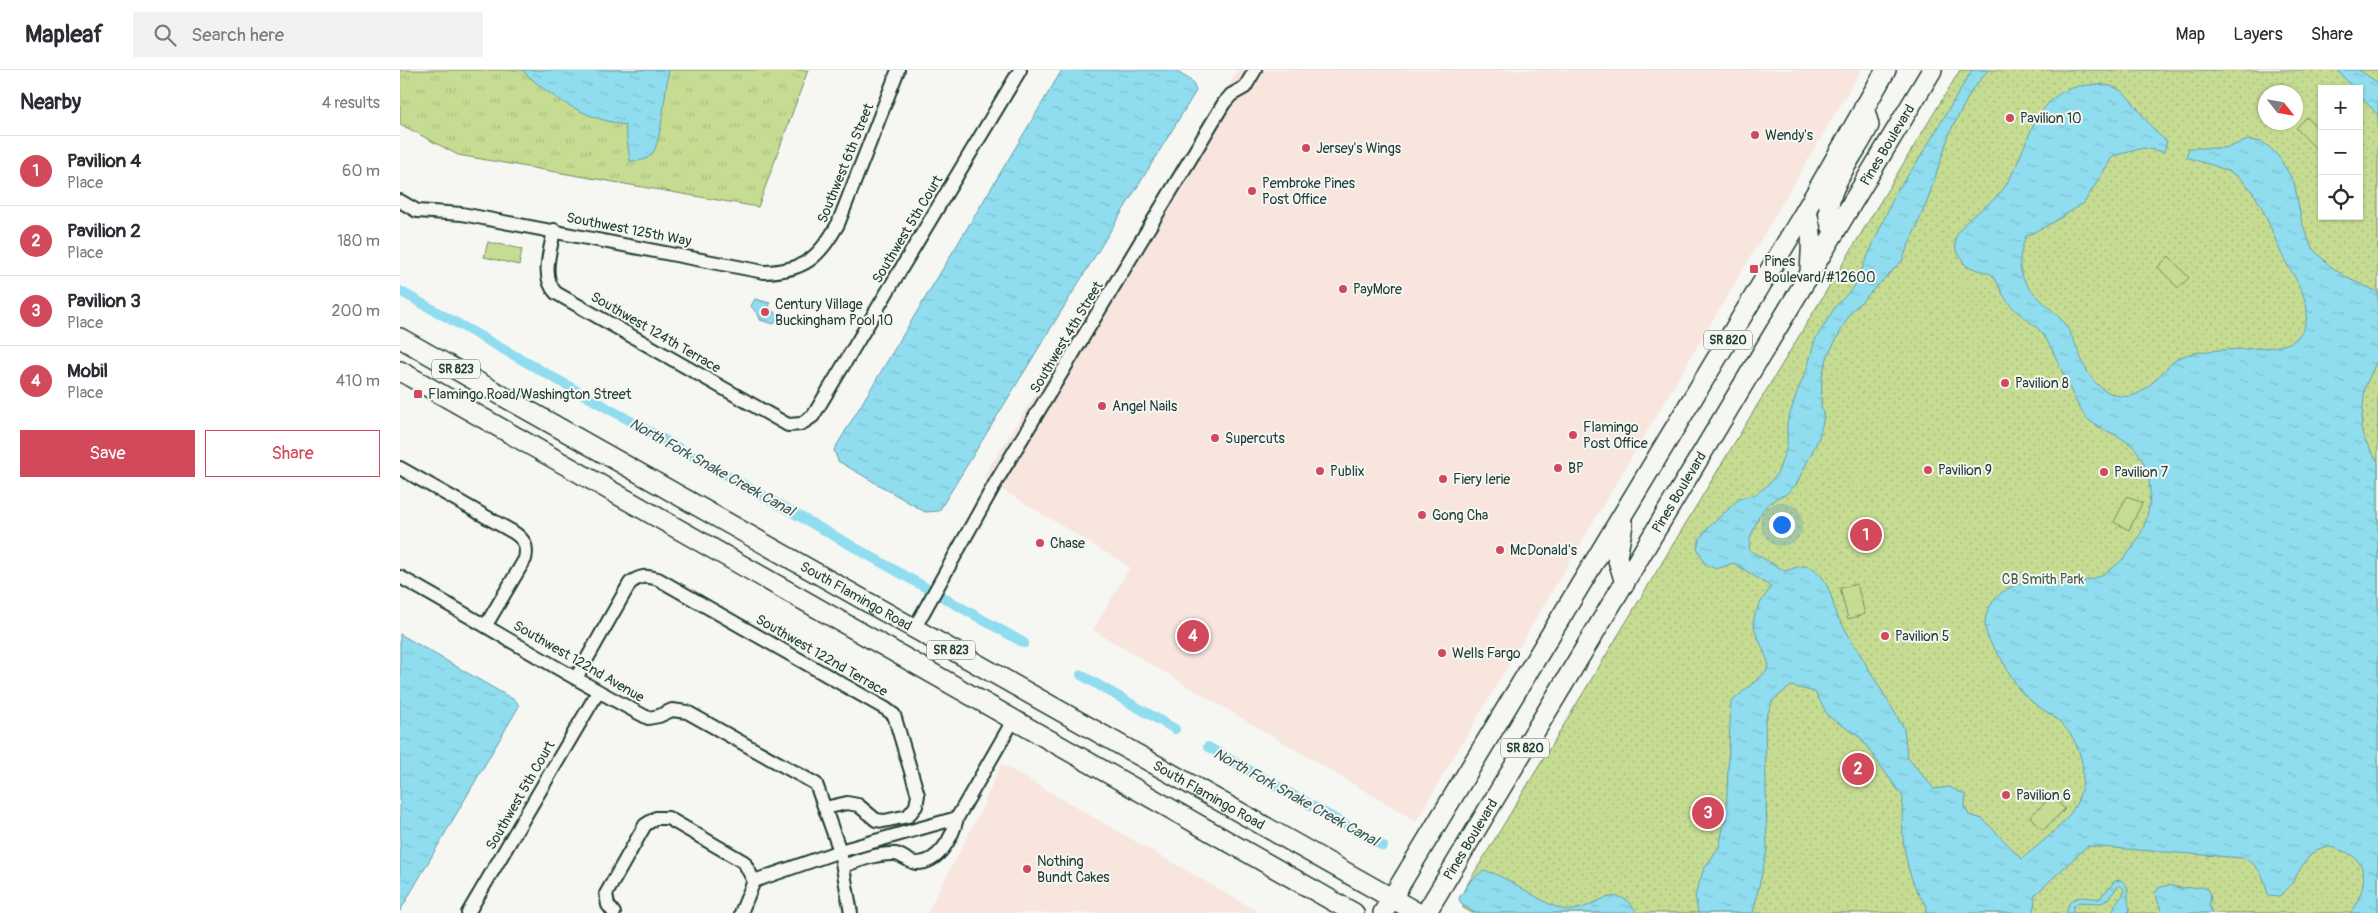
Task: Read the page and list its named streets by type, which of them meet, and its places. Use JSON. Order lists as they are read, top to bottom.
{
  "streets": {
    "highway": [
      "Pines Boulevard",
      "SR 820",
      "SR 823",
      "South Flamingo Road"
    ],
    "street": [
      "Southwest 6th Street",
      "Southwest 125th Way",
      "Southwest 5th Court",
      "Southwest 124th Terrace",
      "Southwest 4th Street",
      "Southwest 122nd Terrace",
      "Southwest 122nd Avenue"
    ]
  },
  "crossings": [
    ["Southwest 6th Street", "Southwest 125th Way"],
    ["Southwest 125th Way", "Southwest 124th Terrace"],
    ["Southwest 5th Court", "Southwest 124th Terrace"],
    ["Southwest 5th Court", "Southwest 122nd Avenue"],
    ["Southwest 4th Street", "South Flamingo Road"],
    ["SR 820", "SR 823"],
    ["SR 820", "South Flamingo Road"],
    ["SR 823", "South Flamingo Road"],
    ["Southwest 122nd Terrace", "Southwest 122nd Avenue"]
  ],
  "water": ["North Fork Snake Creek Canal"],
  "parks": ["CB Smith Park"],
  "places": {
    "other": [
      "Pavilion 10",
      "Wendy's",
      "Jersey's Wings",
      "Pembroke Pines Post Office",
      "PayMore",
      "Century Village Buckingham Pool 10",
      "Pavilion 8",
      "Angel Nails",
      "Flamingo Post Office",
      "Supercuts",
      "BP",
      "Pavilion 9",
      "Publix",
      "Pavilion 7",
      "Fiery Ierie",
      "Gong Cha",
      "Chase",
      "McDonald's",
      "Pavilion 5",
      "Wells Fargo",
      "Pavilion 6",
      "Nothing Bundt Cakes"
    ],
    "transit": ["Pines Boulevard/#12600", "Flamingo Road/Washington Street"]
  },
  "north": "bottom right",
  "page": {
    "header": "Mapleaf",
    "search": "Search here",
    "nav": ["Map", "Layers", "Share"],
    "heading": ["Nearby", "4 results"],
    "map_buttons": ["+", "−"],
    "list": [
      {
        "mark": "1",
        "name": "Pavilion 4",
        "note": "Place",
        "value": "60 m"
      },
      {
        "mark": "2",
        "name": "Pavilion 2",
        "note": "Place",
        "value": "180 m"
      },
      {
        "mark": "3",
        "name": "Pavilion 3",
        "note": "Place",
        "value": "200 m"
      },
      {
        "mark": "4",
        "name": "Mobil",
        "note": "Place",
        "value": "410 m"
      }
    ],
    "buttons": ["Save", "Share"],
    "pins": [
      "1",
      "4",
      "2",
      "3"
    ]
  }
}
